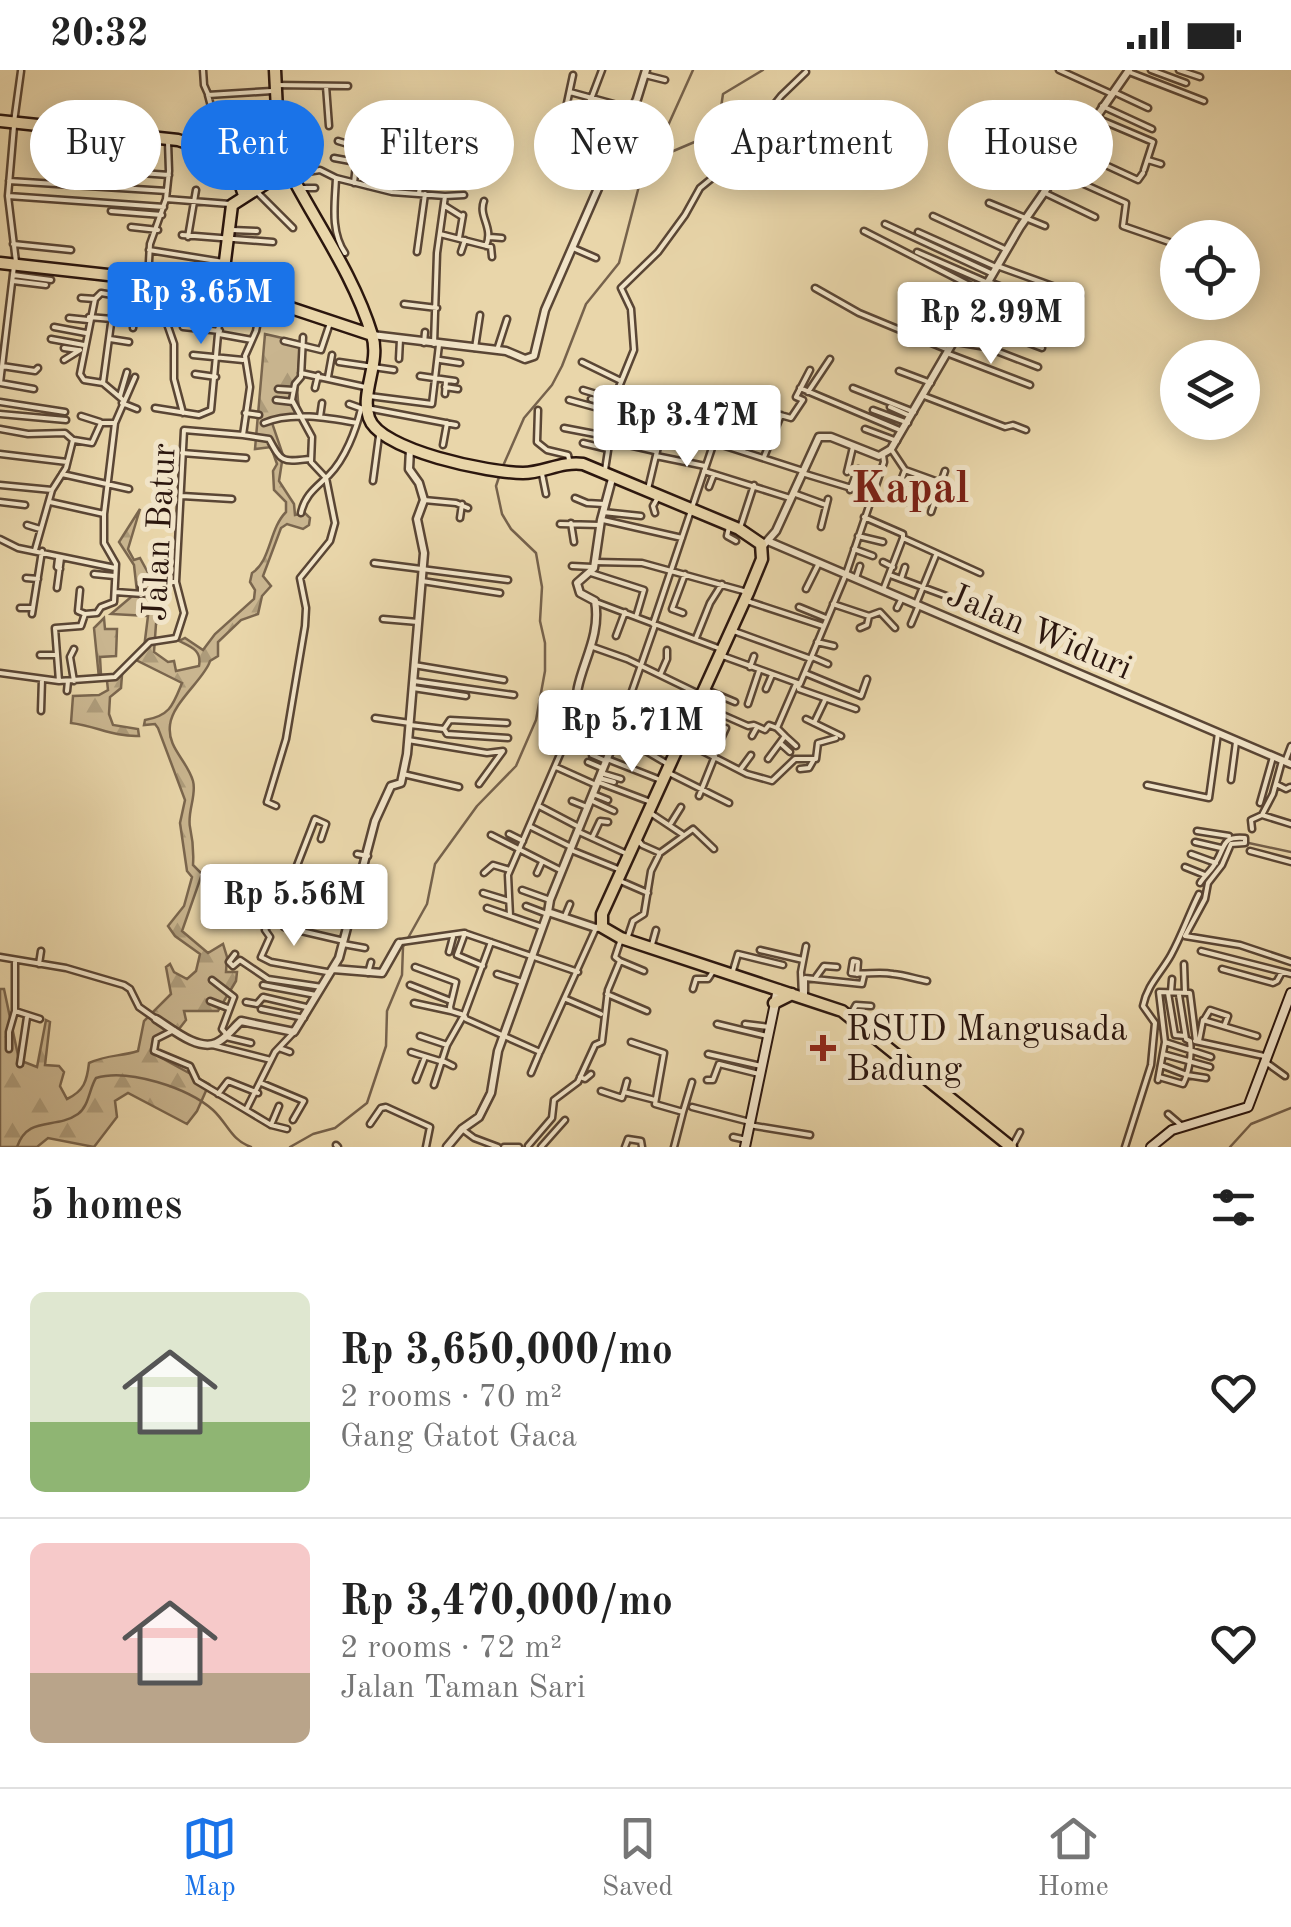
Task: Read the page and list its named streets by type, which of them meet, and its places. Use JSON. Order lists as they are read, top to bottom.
{
  "streets": {
    "street": ["Jalan Batur", "Jalan Widuri"]
  },
  "districts": ["Kapal"],
  "places": {
    "health": ["RSUD Mangusada Badung"]
  },
  "page": {
    "status": "20:32",
    "chip": [
      "Buy",
      "Rent",
      "Filters",
      "New",
      "Apartment",
      "House"
    ],
    "price": [
      "Rp 3.65M",
      "Rp 2.99M",
      "Rp 3.47M",
      "Rp 5.71M",
      "Rp 5.56M"
    ],
    "heading": "5 homes",
    "list": [
      {
        "name": "Rp 3,650,000/mo",
        "note": "2 rooms · 70 m² · Gang Gatot Gaca"
      },
      {
        "name": "Rp 3,470,000/mo",
        "note": "2 rooms · 72 m² · Jalan Taman Sari"
      }
    ],
    "tabs": ["Map", "Saved", "Home"]
  }
}
